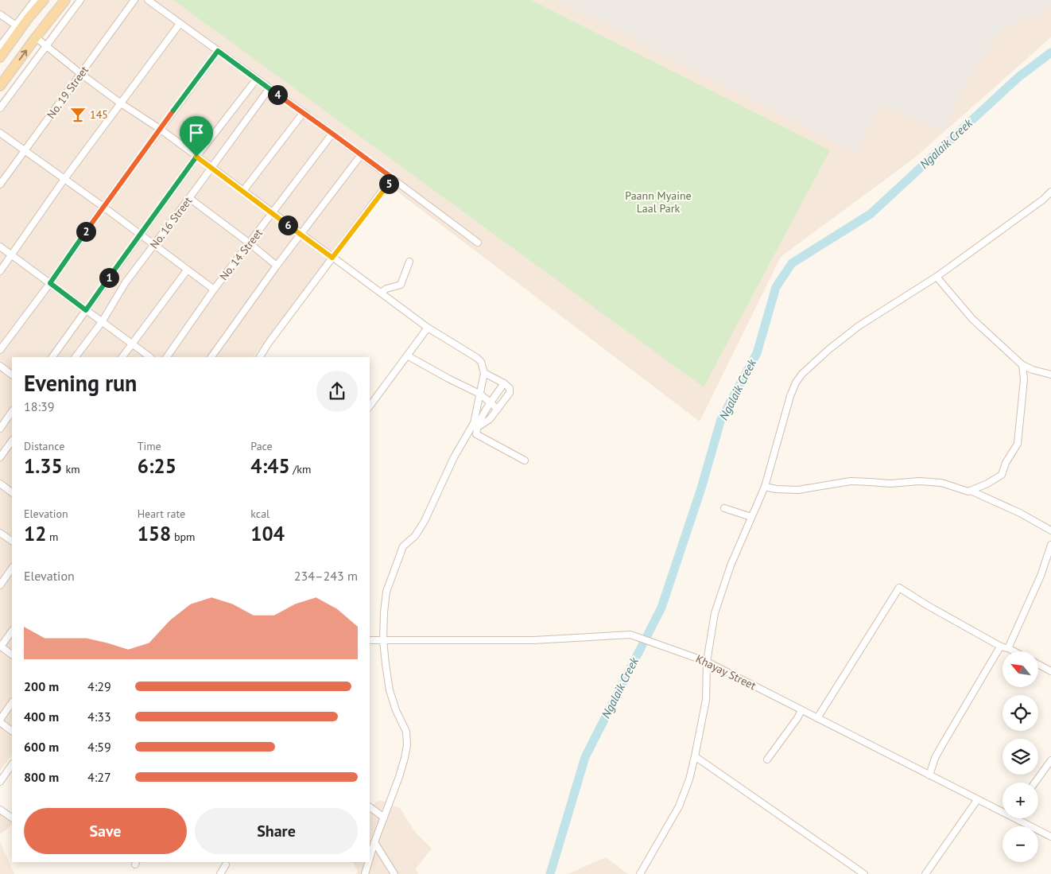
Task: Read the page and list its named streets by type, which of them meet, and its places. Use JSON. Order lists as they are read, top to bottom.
{
  "streets": {
    "street": [
      "No. 19 Street",
      "No. 16 Street",
      "No. 14 Street",
      "Khayay Street"
    ]
  },
  "water": ["Ngalaik Creek"],
  "parks": ["Paann Myaine Laal Park"],
  "places": {
    "bar": ["145"]
  },
  "north": "top left",
  "page": {
    "pins": [
      "4",
      "5",
      "6",
      "2",
      "1"
    ],
    "heading": ["Evening run", "18:39"],
    "stats": [
      ["Distance", "1.35 km"],
      ["Time", "6:25"],
      ["Pace", "4:45 /km"],
      ["Elevation", "12 m"],
      ["Heart rate", "158 bpm"],
      ["kcal", "104"]
    ],
    "chart": ["Elevation", "234–243 m"],
    "map_buttons": ["+", "−"],
    "list": [
      {
        "name": "200 m",
        "note": "4:29"
      },
      {
        "name": "400 m",
        "note": "4:33"
      },
      {
        "name": "600 m",
        "note": "4:59"
      },
      {
        "name": "800 m",
        "note": "4:27"
      }
    ],
    "buttons": ["Save", "Share"]
  }
}
